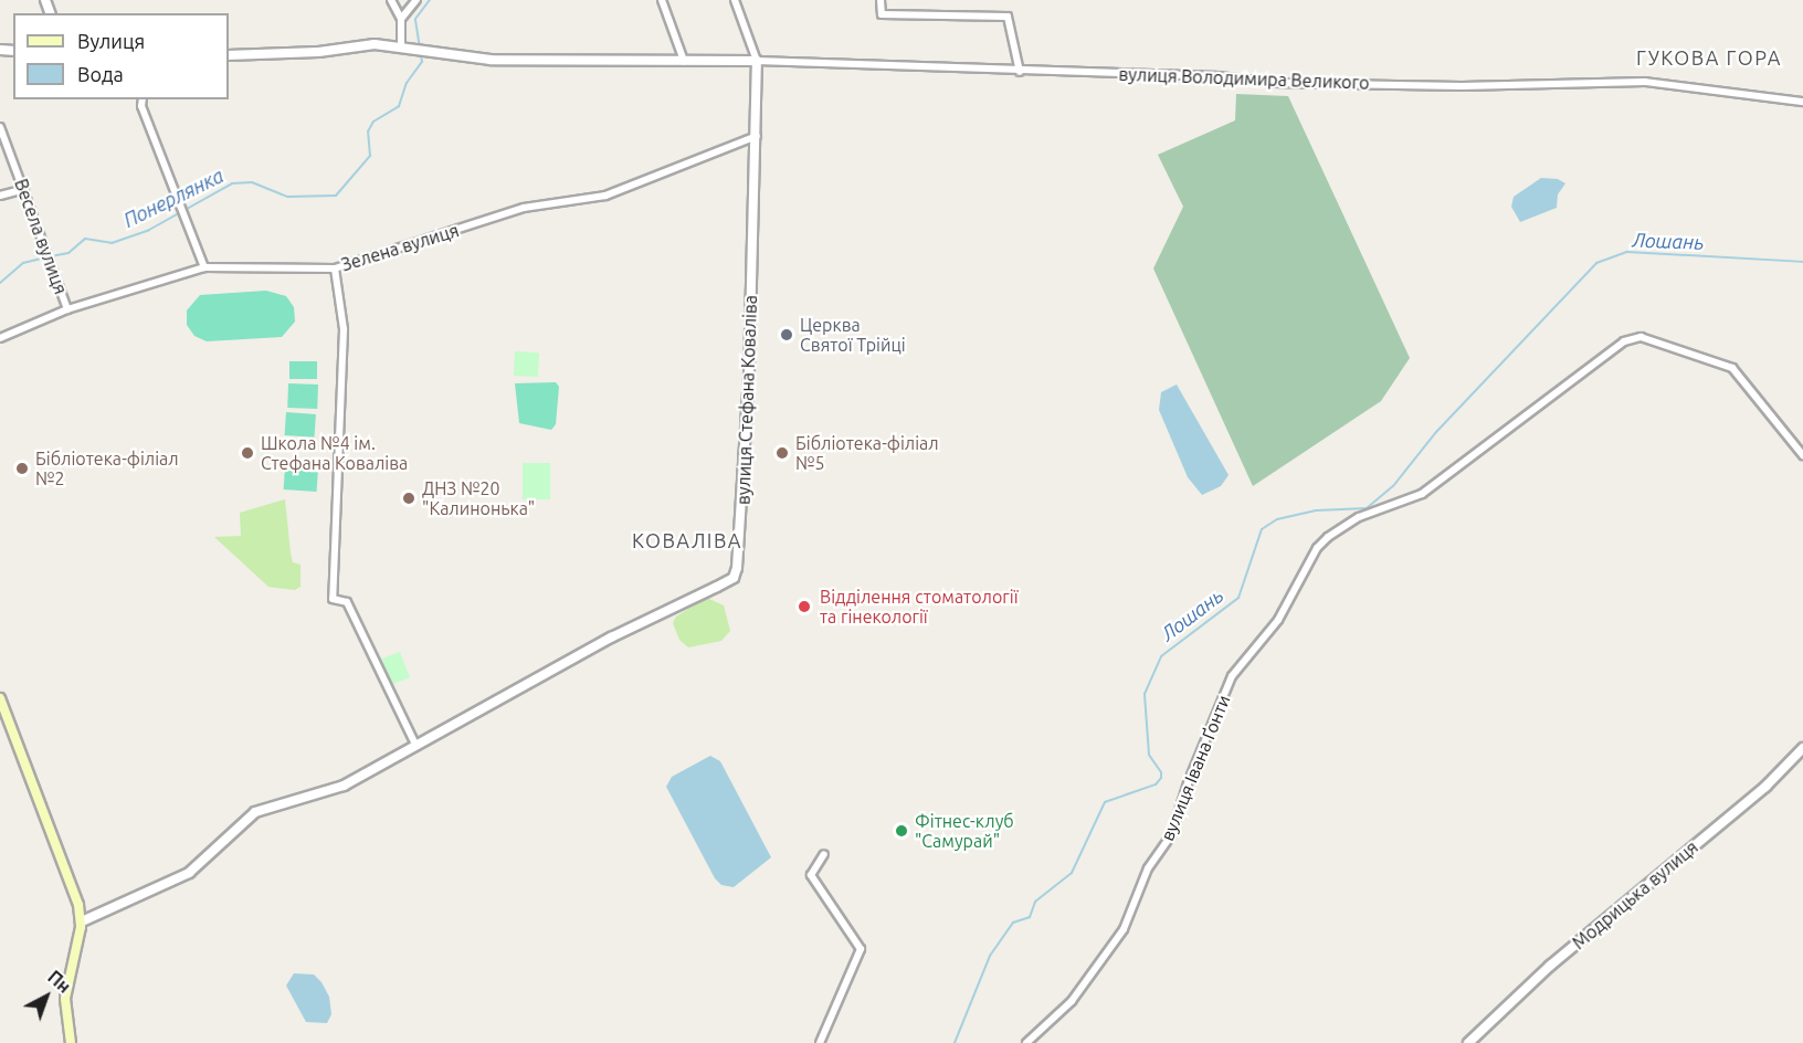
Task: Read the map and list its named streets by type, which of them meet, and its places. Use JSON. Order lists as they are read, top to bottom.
{
  "streets": {
    "street": [
      "вулиця Володимира Великого",
      "Весела вулиця",
      "Зелена вулиця",
      "вулиця Стефана Коваліва",
      "вулиця Івана Ґонти",
      "Модрицька вулиця"
    ]
  },
  "crossings": [
    ["вулиця Володимира Великого", "вулиця Стефана Коваліва"],
    ["Весела вулиця", "Зелена вулиця"],
    ["Зелена вулиця", "вулиця Стефана Коваліва"]
  ],
  "districts": ["ГУКОВА ГОРА", "КОВАЛІВА"],
  "water": ["Понерлянка", "Лошань"],
  "places": [
    "Церква Святої Трійці",
    "Школа №4 ім. Стефана Коваліва",
    "Бібліотека-філіал №5",
    "Бібліотека-філіал №2",
    "ДНЗ №20 \"Калинонька\"",
    "Відділення стоматології та гінекології",
    "Фітнес-клуб \"Самурай\""
  ],
  "legend": ["Вулиця", "Вода"],
  "north": "top right"
}
